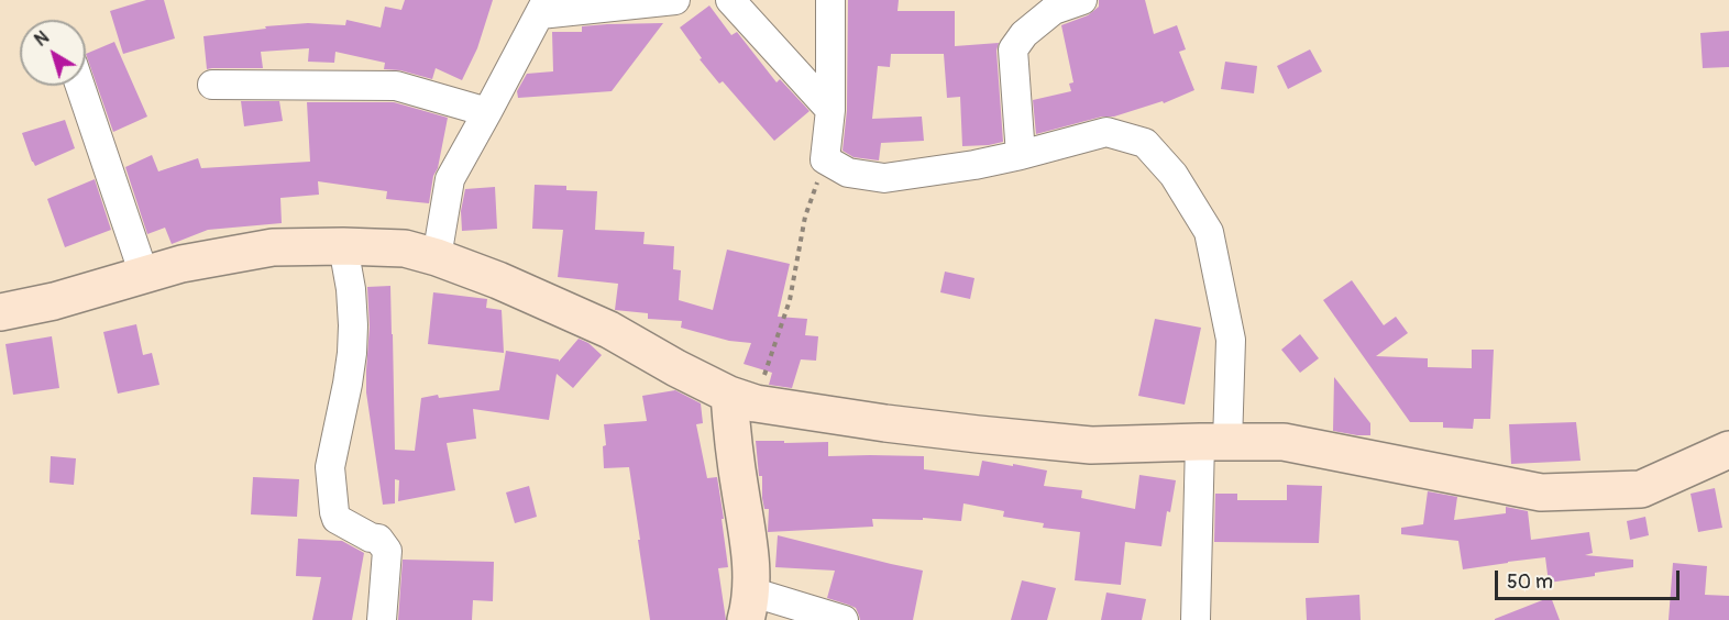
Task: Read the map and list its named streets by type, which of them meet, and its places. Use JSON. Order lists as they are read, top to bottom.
{
  "scale_bar": "50 m",
  "north": "top left"
}
